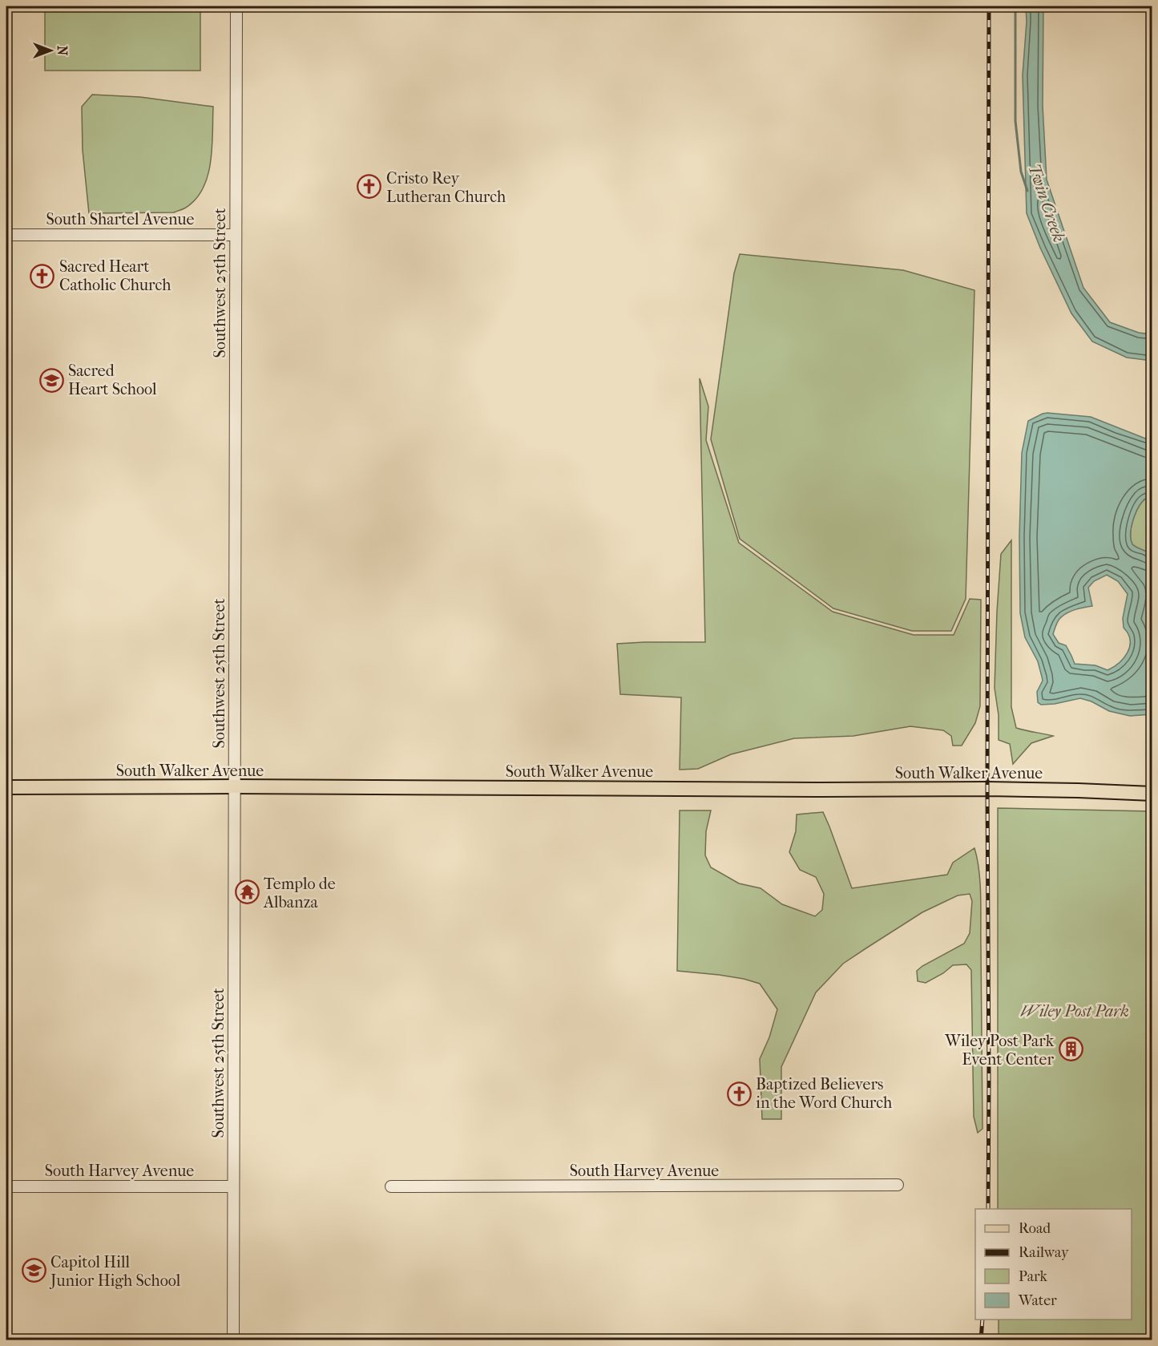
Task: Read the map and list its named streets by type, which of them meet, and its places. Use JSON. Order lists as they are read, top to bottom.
{
  "streets": {
    "main road": ["South Walker Avenue"],
    "street": ["South Shartel Avenue", "Southwest 25th Street", "South Harvey Avenue"]
  },
  "crossings": [
    ["South Shartel Avenue", "Southwest 25th Street"],
    ["Southwest 25th Street", "South Walker Avenue"],
    ["Southwest 25th Street", "South Harvey Avenue"]
  ],
  "water": ["Twin Creek"],
  "parks": ["Wiley Post Park"],
  "places": {
    "church": ["Cristo Rey Lutheran Church", "Sacred Heart Catholic Church", "Baptized Believers in the Word Church"],
    "school or university": ["Sacred Heart School", "Capitol Hill Junior High School"],
    "temple": ["Templo de Albanza"],
    "building": ["Wiley Post Park Event Center"]
  },
  "legend": [
    "Road",
    "Railway",
    "Park",
    "Water"
  ],
  "north": "right"
}
